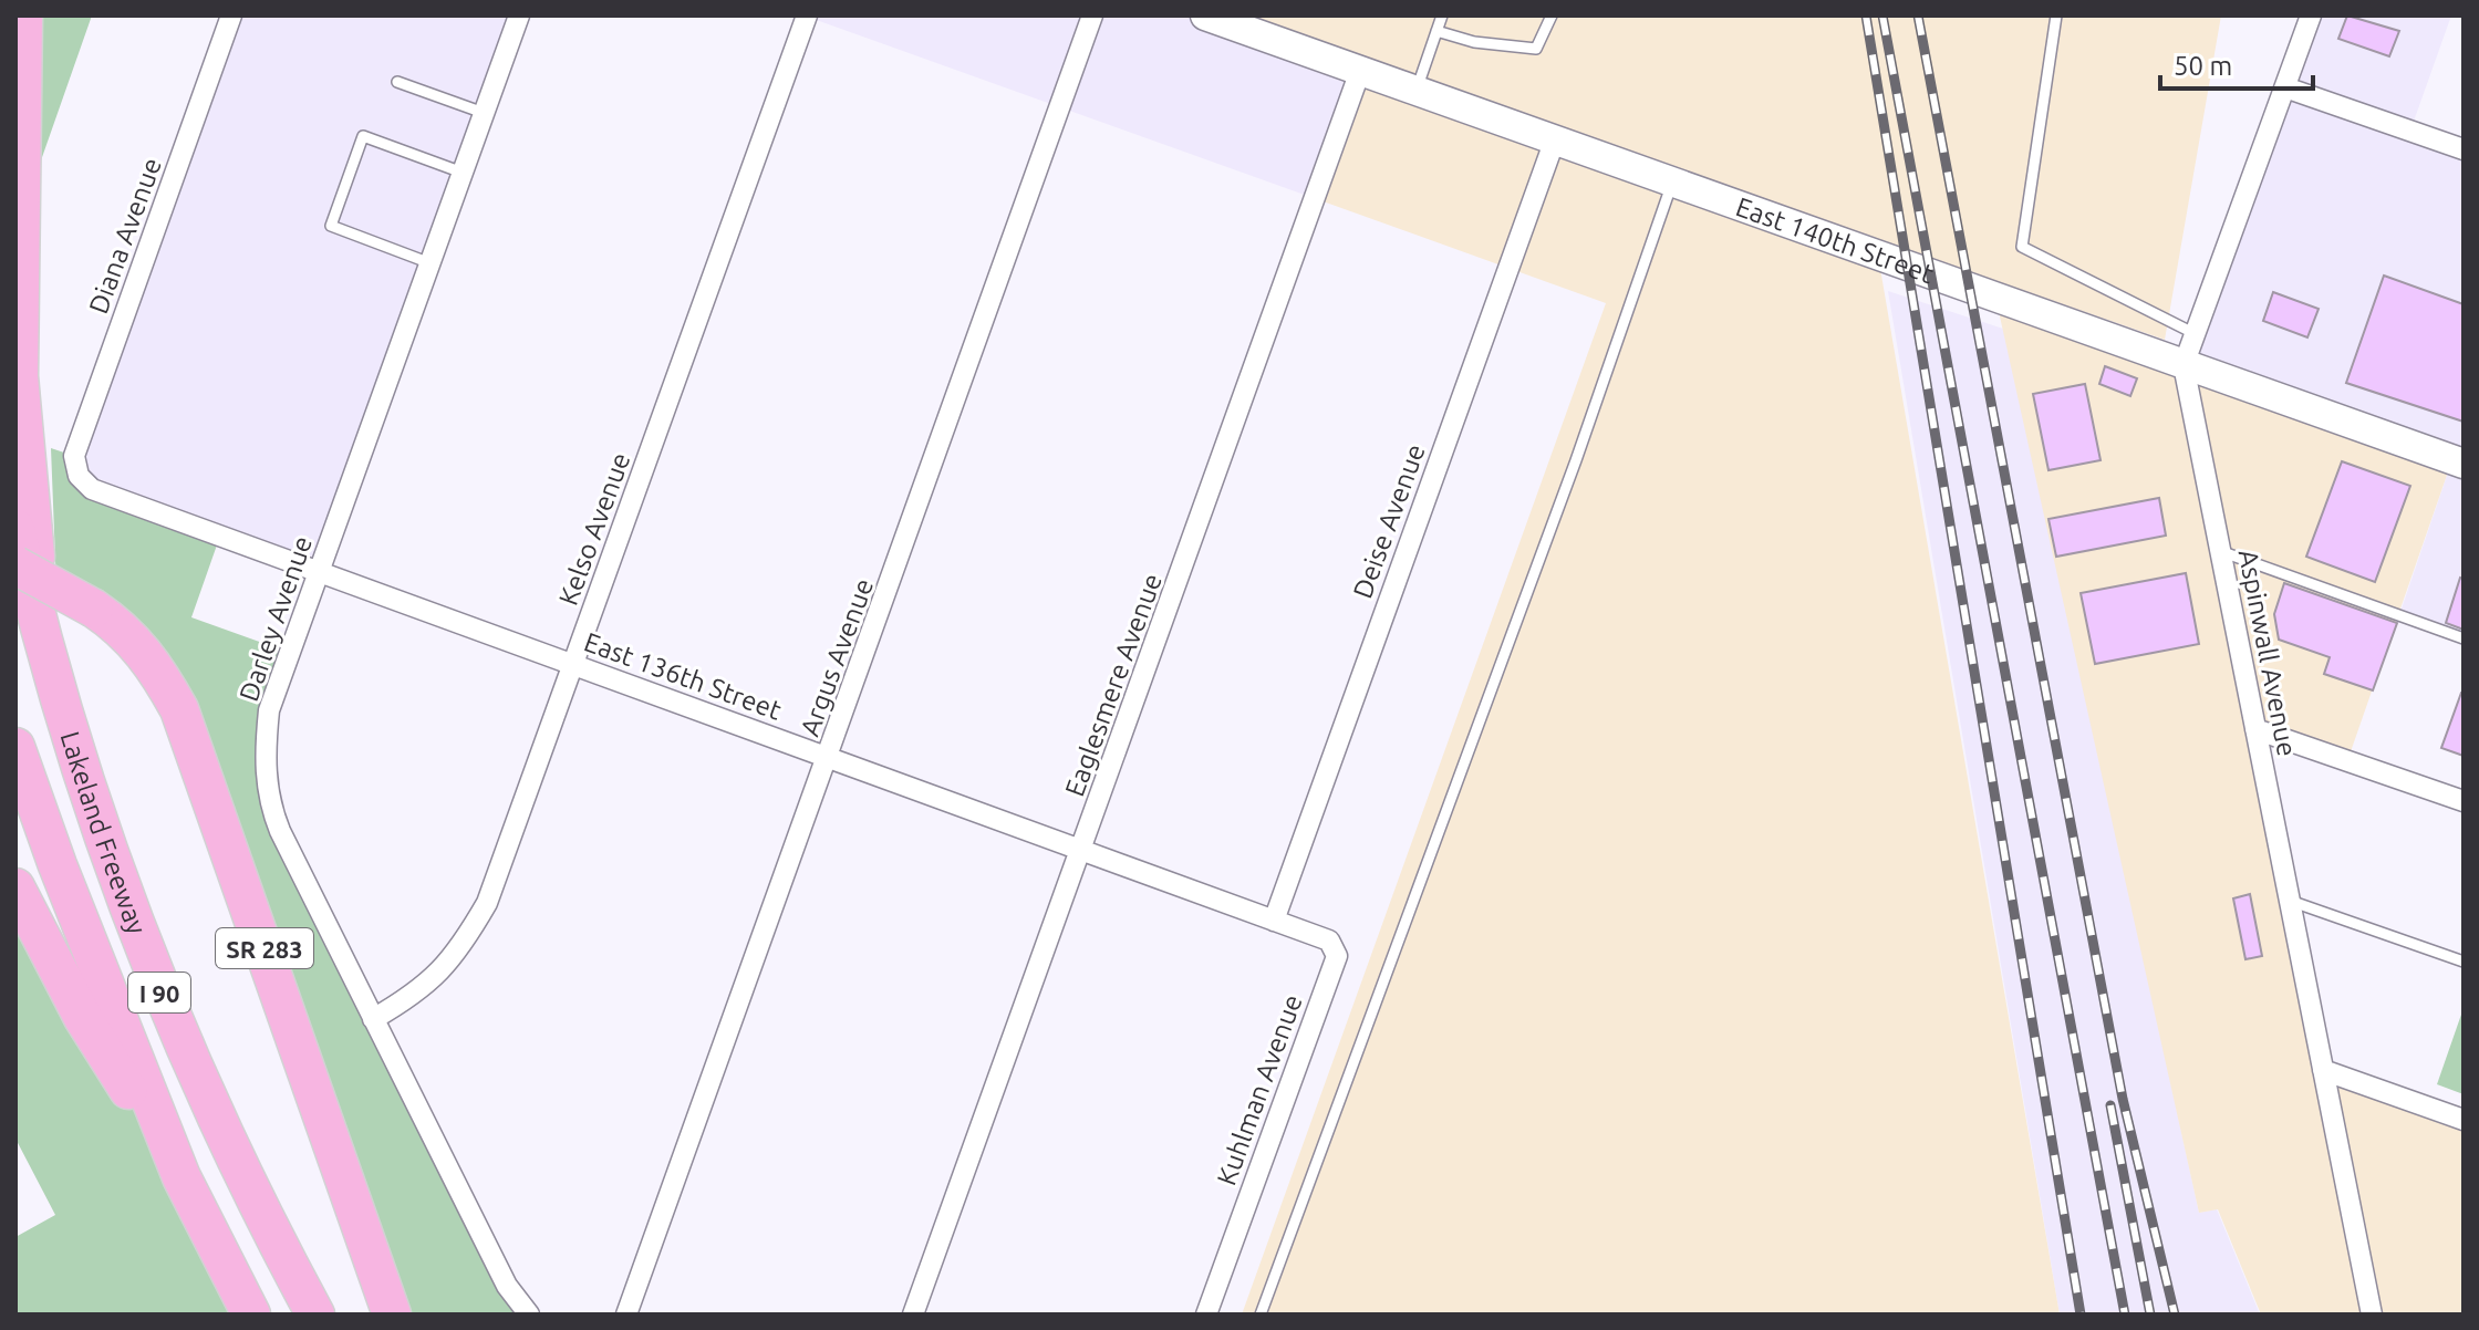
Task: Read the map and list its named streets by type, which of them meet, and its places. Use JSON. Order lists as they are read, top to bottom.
{
  "streets": {
    "highway": ["Lakeland Freeway", "SR 283", "I 90"],
    "street": [
      "Diana Avenue",
      "East 140th Street",
      "Deise Avenue",
      "Kelso Avenue",
      "Darley Avenue",
      "Aspinwall Avenue",
      "Argus Avenue",
      "East 136th Street",
      "Eaglesmere Avenue",
      "Kuhlman Avenue"
    ]
  },
  "crossings": [
    ["Diana Avenue", "East 136th Street"],
    ["East 140th Street", "Deise Avenue"],
    ["East 140th Street", "Aspinwall Avenue"],
    ["East 140th Street", "Eaglesmere Avenue"],
    ["Deise Avenue", "East 136th Street"],
    ["Deise Avenue", "Kuhlman Avenue"],
    ["Kelso Avenue", "Darley Avenue"],
    ["Kelso Avenue", "East 136th Street"],
    ["Darley Avenue", "East 136th Street"],
    ["Argus Avenue", "East 136th Street"],
    ["East 136th Street", "Eaglesmere Avenue"],
    ["East 136th Street", "Kuhlman Avenue"]
  ],
  "scale_bar": "50 m"
}
